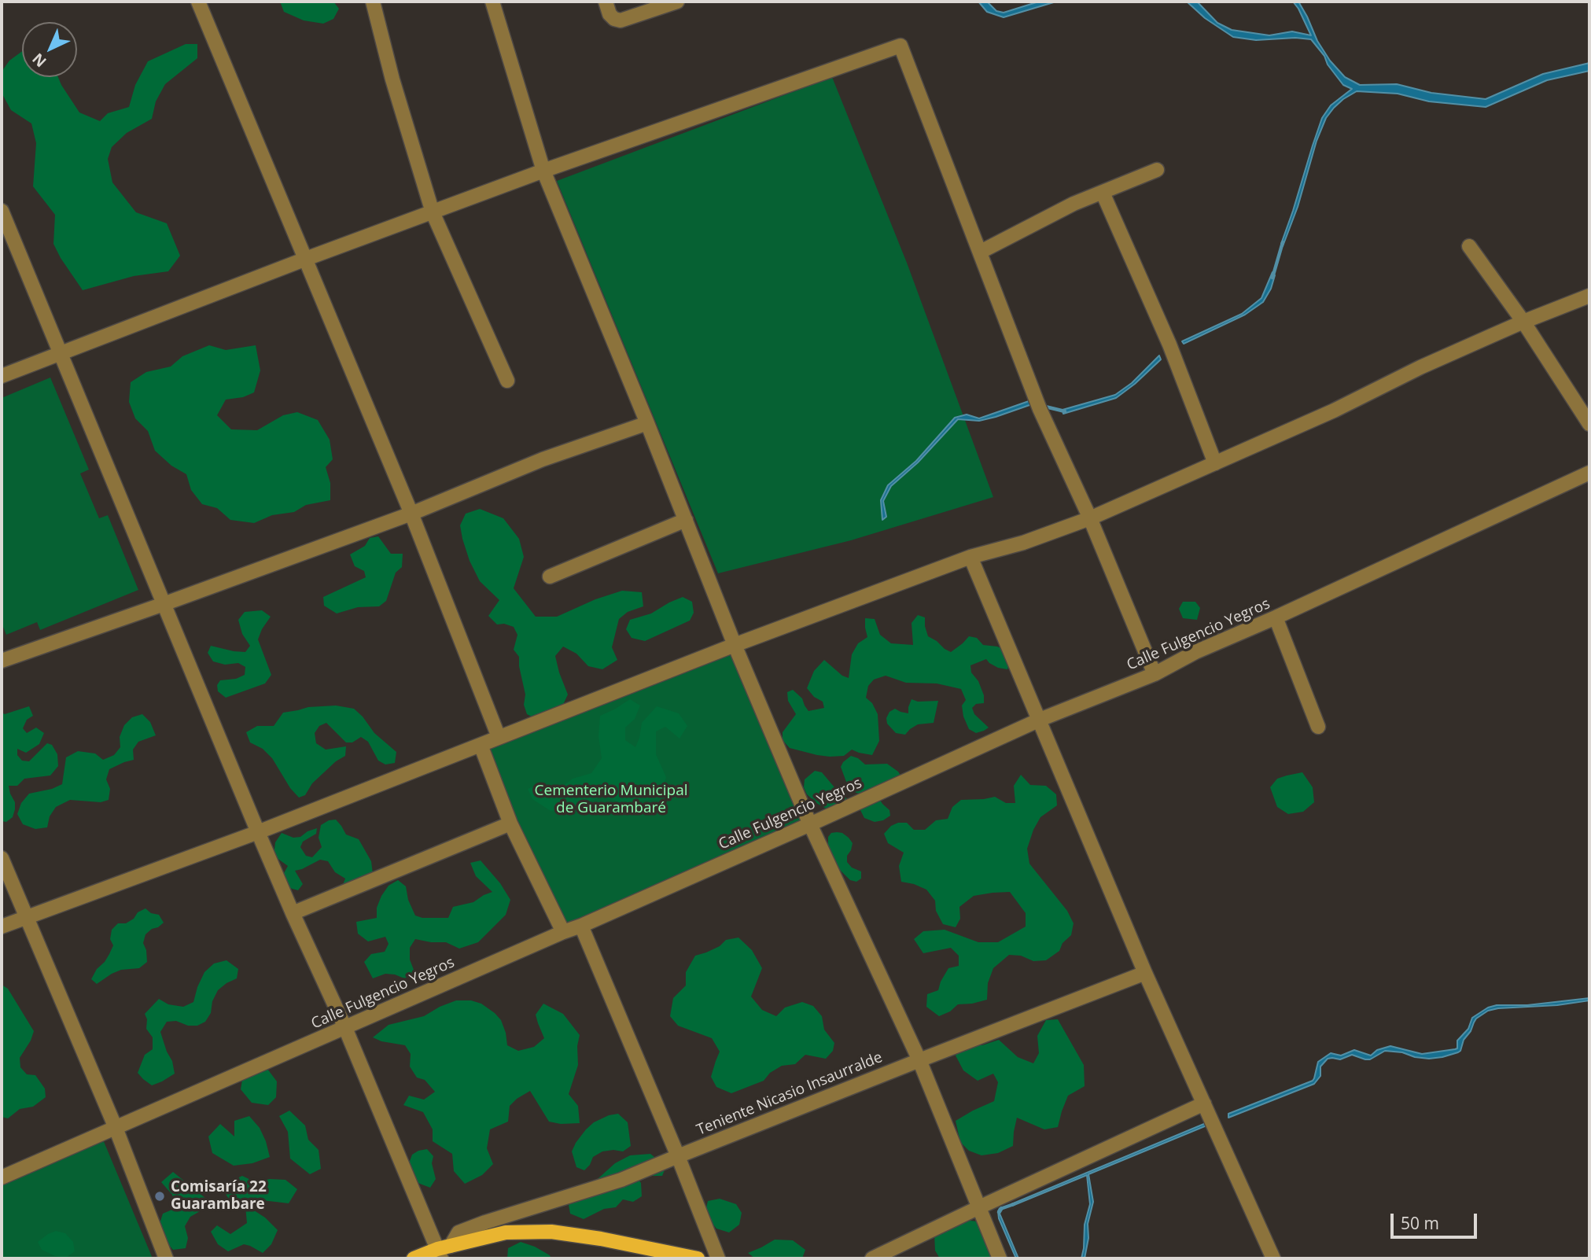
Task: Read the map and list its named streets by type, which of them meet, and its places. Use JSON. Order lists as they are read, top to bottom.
{
  "streets": {
    "street": ["Calle Fulgencio Yegros", "Teniente Nicasio Insaurralde"]
  },
  "parks": ["Cementerio Municipal de Guarambaré"],
  "places": ["Comisaría 22 Guarambare"],
  "scale_bar": "50 m",
  "north": "bottom left"
}
